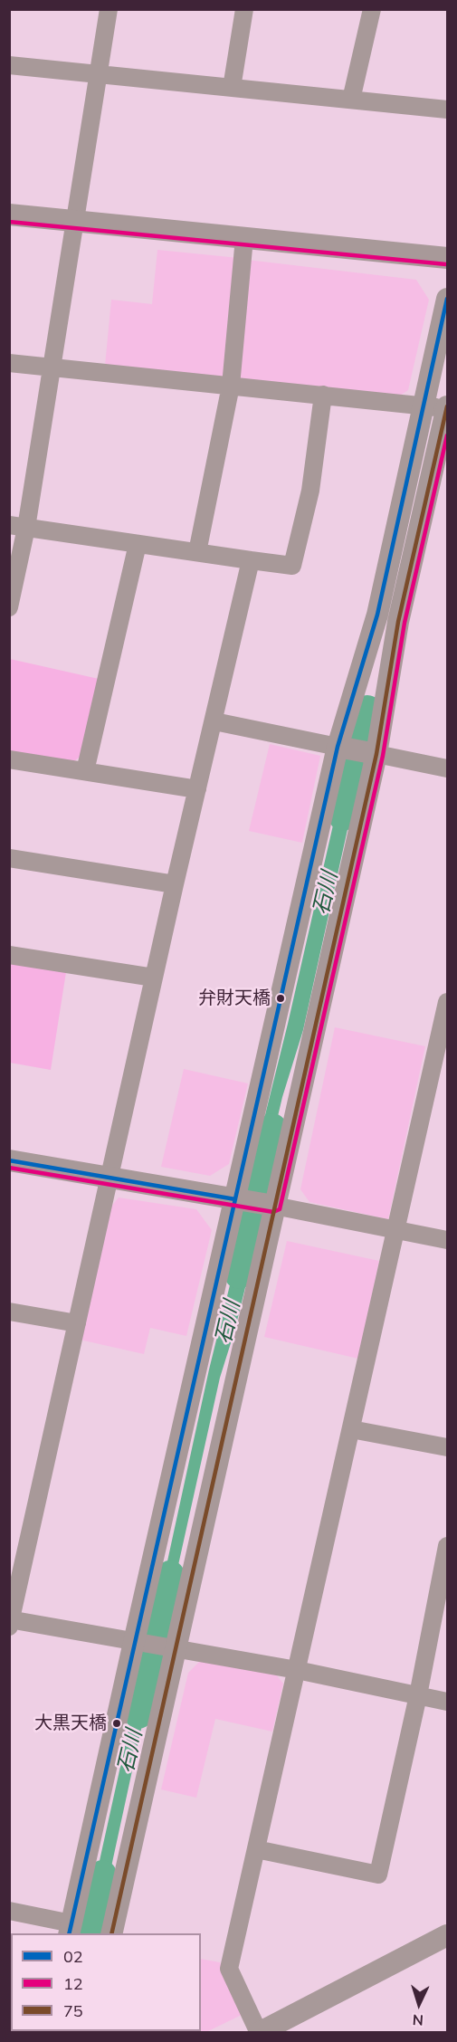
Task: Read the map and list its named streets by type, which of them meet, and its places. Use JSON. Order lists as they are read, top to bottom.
{
  "water": ["石川"],
  "places": ["弁財天橋", "大黒天橋"],
  "lines": ["transit line 12", "transit line 02", "transit line 75"],
  "legend": ["02", "12", "75"],
  "north": "bottom"
}
